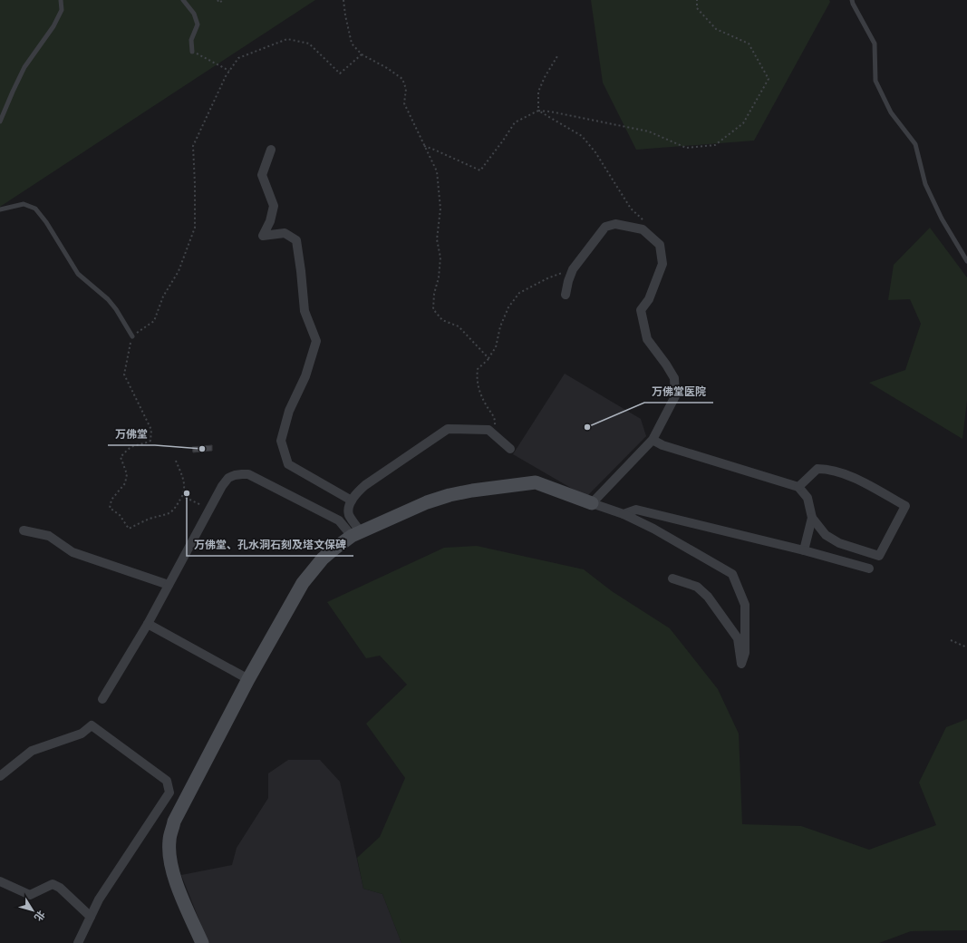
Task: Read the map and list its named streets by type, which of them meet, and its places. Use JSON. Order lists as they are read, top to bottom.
{
  "places": ["万佛堂医院", "万佛堂", "万佛堂、孔水洞石刻及塔文保碑"],
  "north": "bottom right"
}
